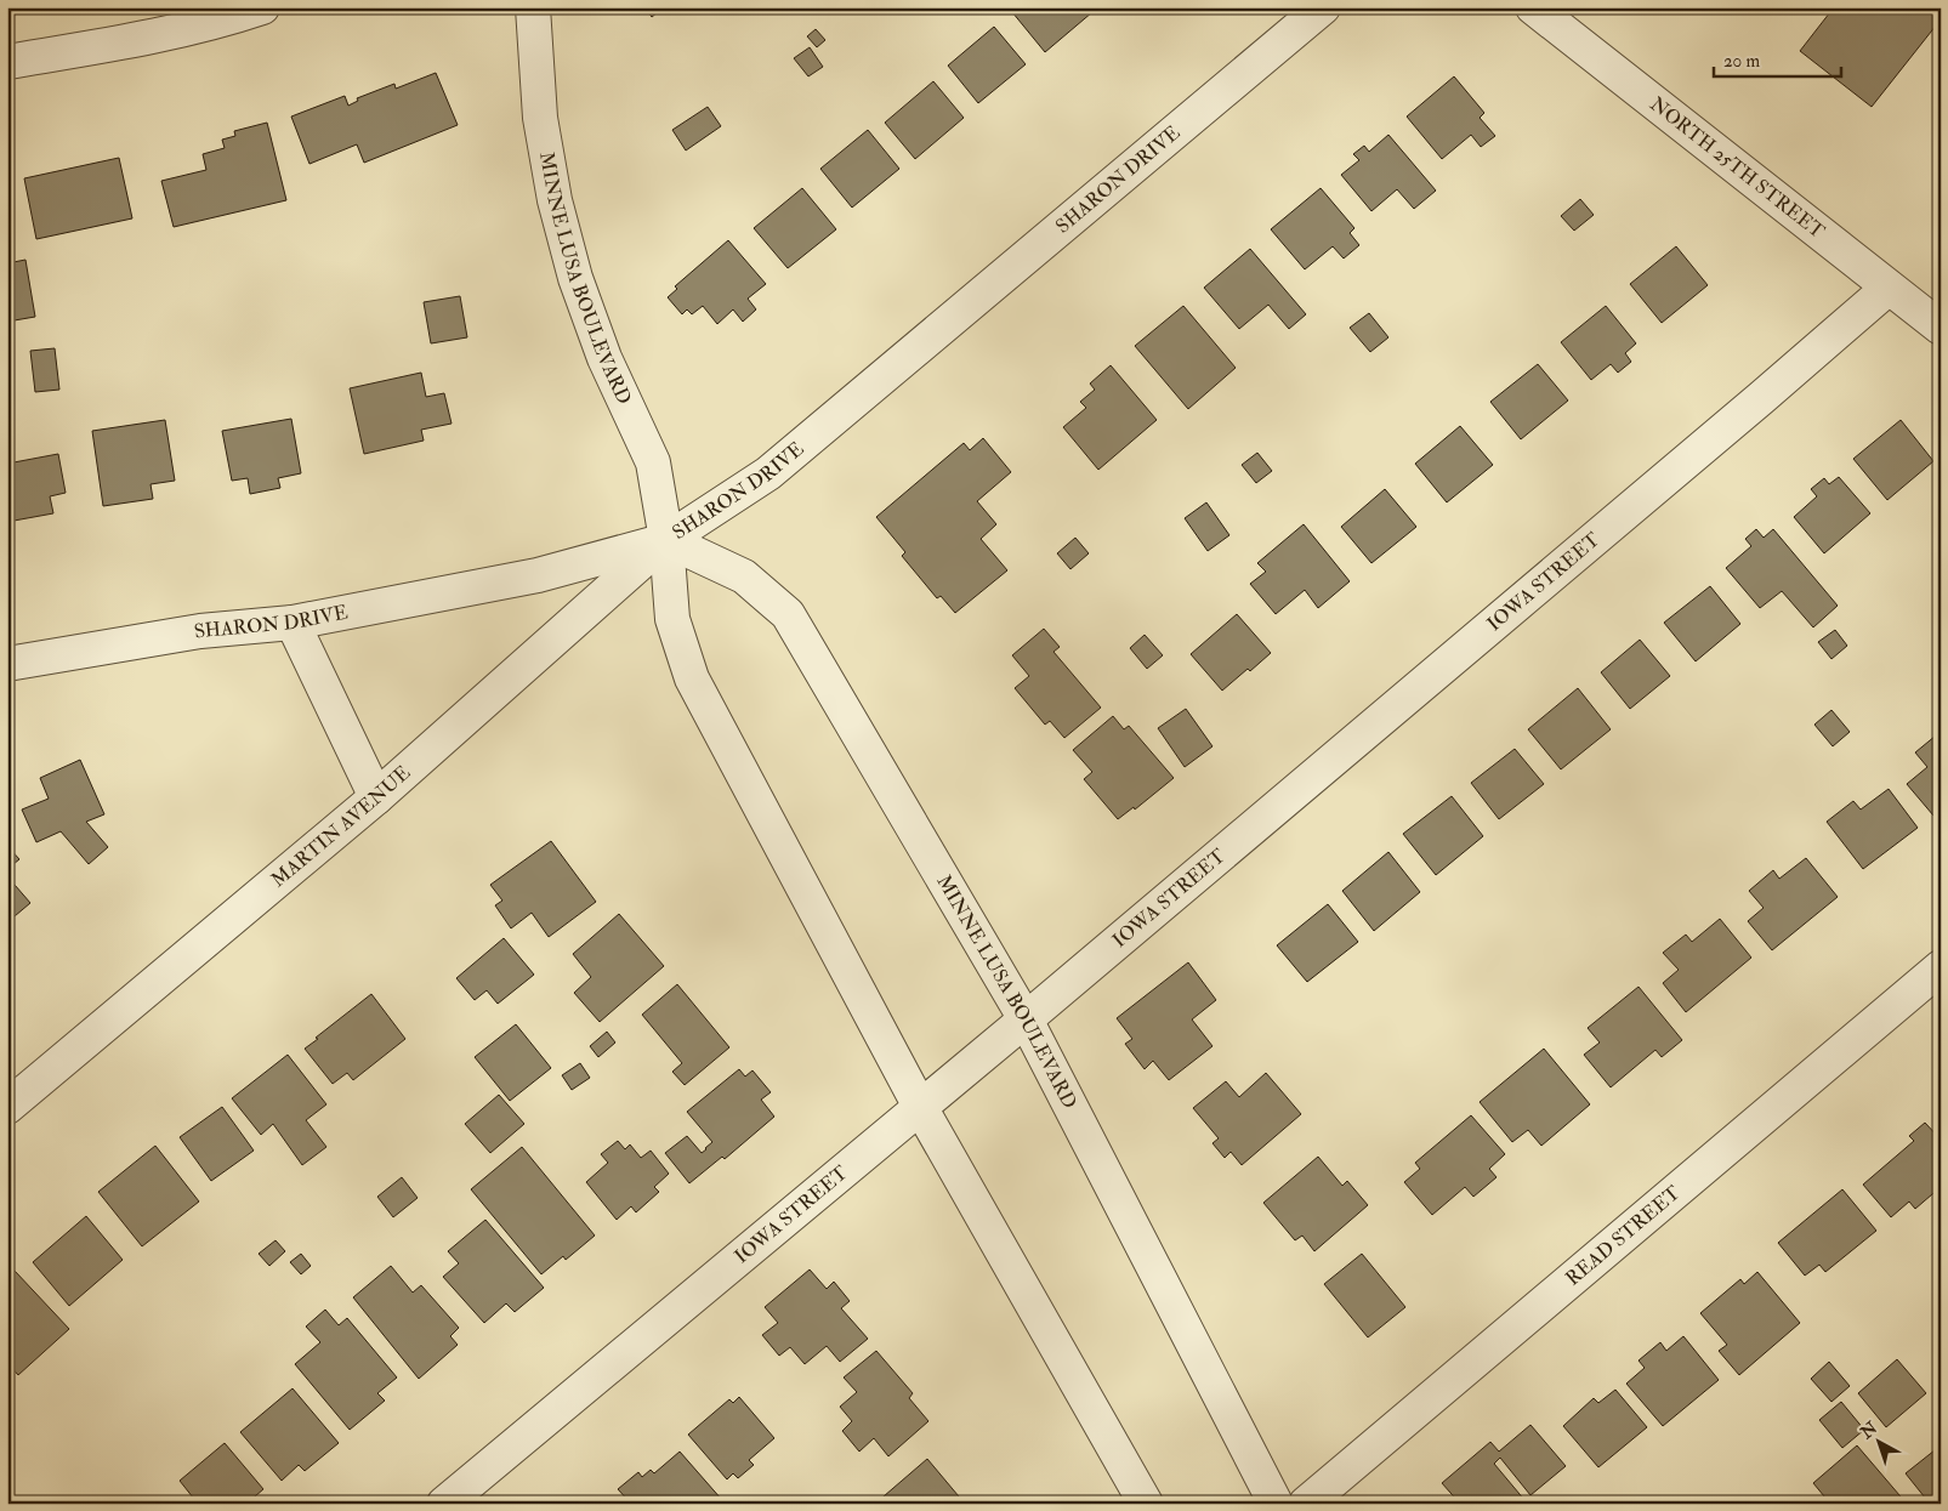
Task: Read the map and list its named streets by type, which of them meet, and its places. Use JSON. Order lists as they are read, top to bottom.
{
  "streets": {
    "street": [
      "NORTH 25TH STREET",
      "SHARON DRIVE",
      "MINNE LUSA BOULEVARD",
      "IOWA STREET",
      "MARTIN AVENUE",
      "READ STREET"
    ]
  },
  "crossings": [
    ["NORTH 25TH STREET", "IOWA STREET"],
    ["SHARON DRIVE", "MINNE LUSA BOULEVARD"],
    ["SHARON DRIVE", "MARTIN AVENUE"],
    ["MINNE LUSA BOULEVARD", "IOWA STREET"],
    ["MINNE LUSA BOULEVARD", "MARTIN AVENUE"]
  ],
  "scale_bar": "20 m",
  "north": "top left"
}
